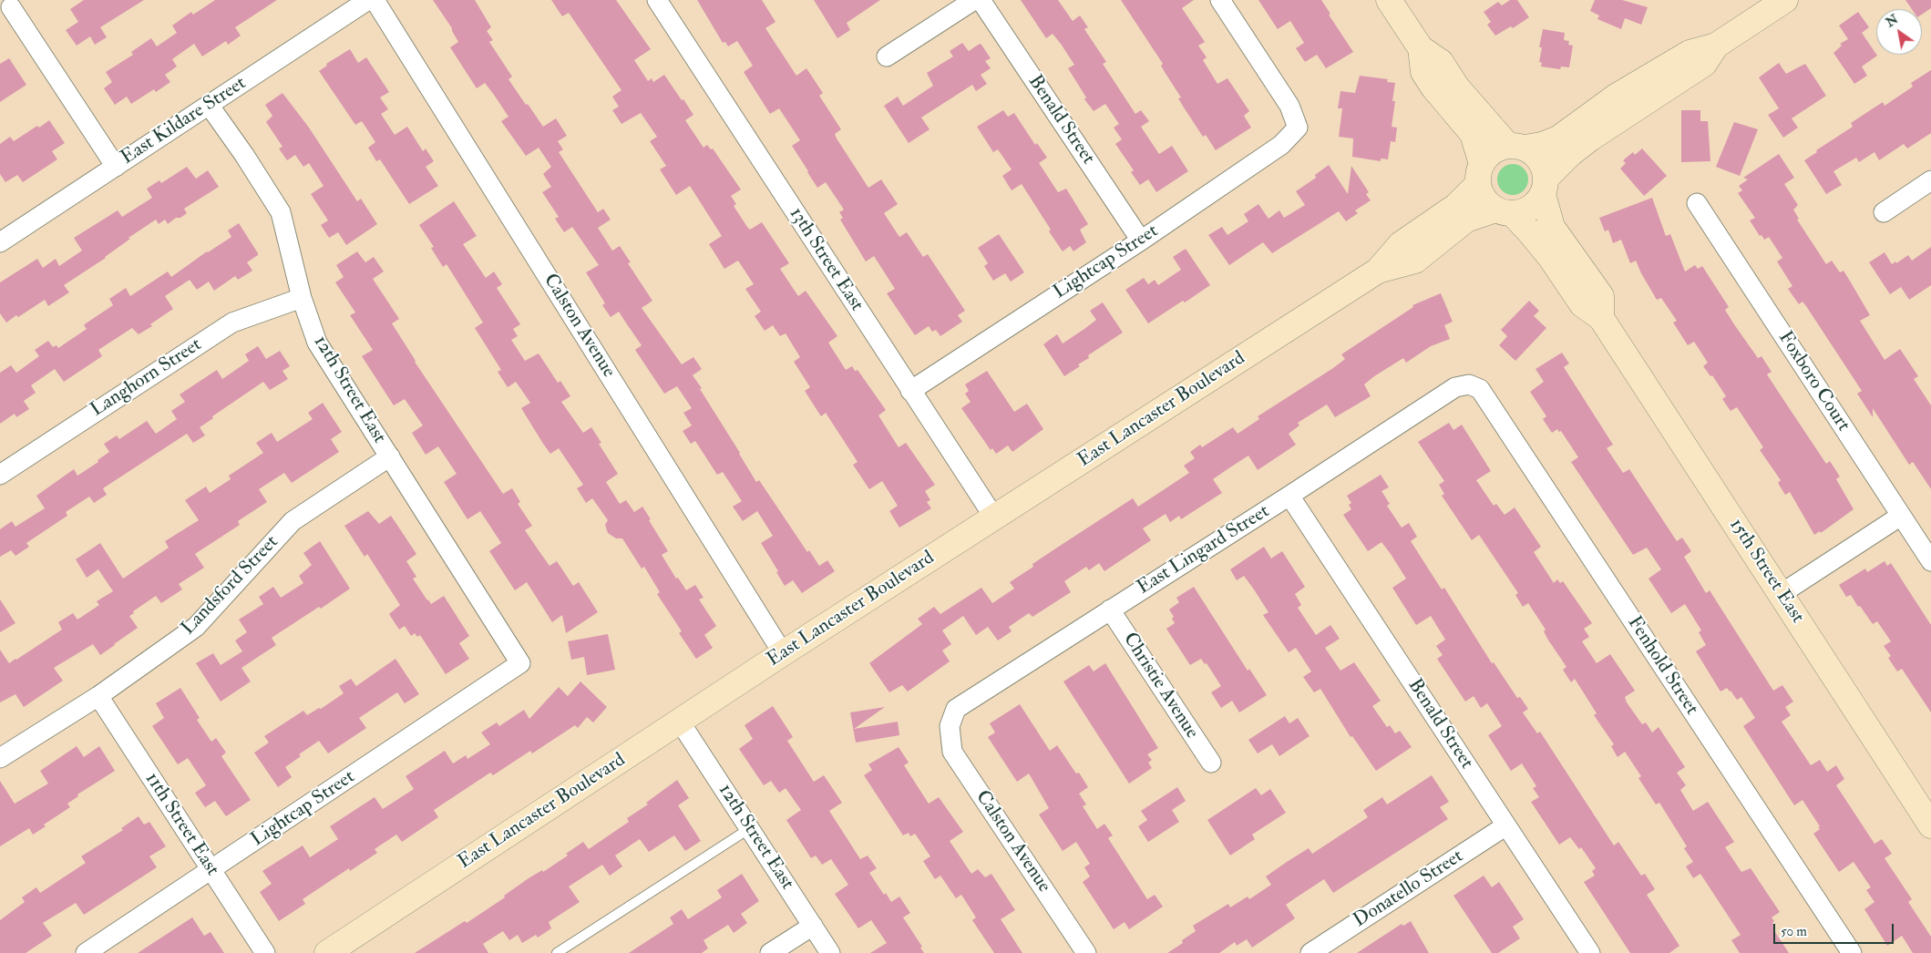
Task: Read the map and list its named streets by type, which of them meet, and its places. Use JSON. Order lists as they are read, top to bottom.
{
  "streets": {
    "main road": ["East Lancaster Boulevard", "15th Street East"],
    "street": [
      "Benald Street",
      "East Kildare Street",
      "13th Street East",
      "Lightcap Street",
      "Calston Avenue",
      "Langhorn Street",
      "Foxboro Court",
      "12th Street East",
      "East Lingard Street",
      "Landsford Street",
      "Fenhold Street",
      "Christie Avenue",
      "11th Street East",
      "Donatello Street"
    ]
  },
  "crossings": [
    ["Benald Street", "Lightcap Street"],
    ["Benald Street", "East Lingard Street"],
    ["Benald Street", "Donatello Street"],
    ["East Kildare Street", "12th Street East"],
    ["13th Street East", "Lightcap Street"],
    ["13th Street East", "East Lancaster Boulevard"],
    ["Lightcap Street", "12th Street East"],
    ["Lightcap Street", "11th Street East"],
    ["Calston Avenue", "East Lancaster Boulevard"],
    ["Calston Avenue", "East Lingard Street"],
    ["Langhorn Street", "12th Street East"],
    ["12th Street East", "East Lancaster Boulevard"],
    ["12th Street East", "Landsford Street"],
    ["East Lancaster Boulevard", "15th Street East"],
    ["East Lingard Street", "Fenhold Street"],
    ["East Lingard Street", "Christie Avenue"],
    ["Landsford Street", "11th Street East"]
  ],
  "scale_bar": "50 m",
  "north": "top left"
}
